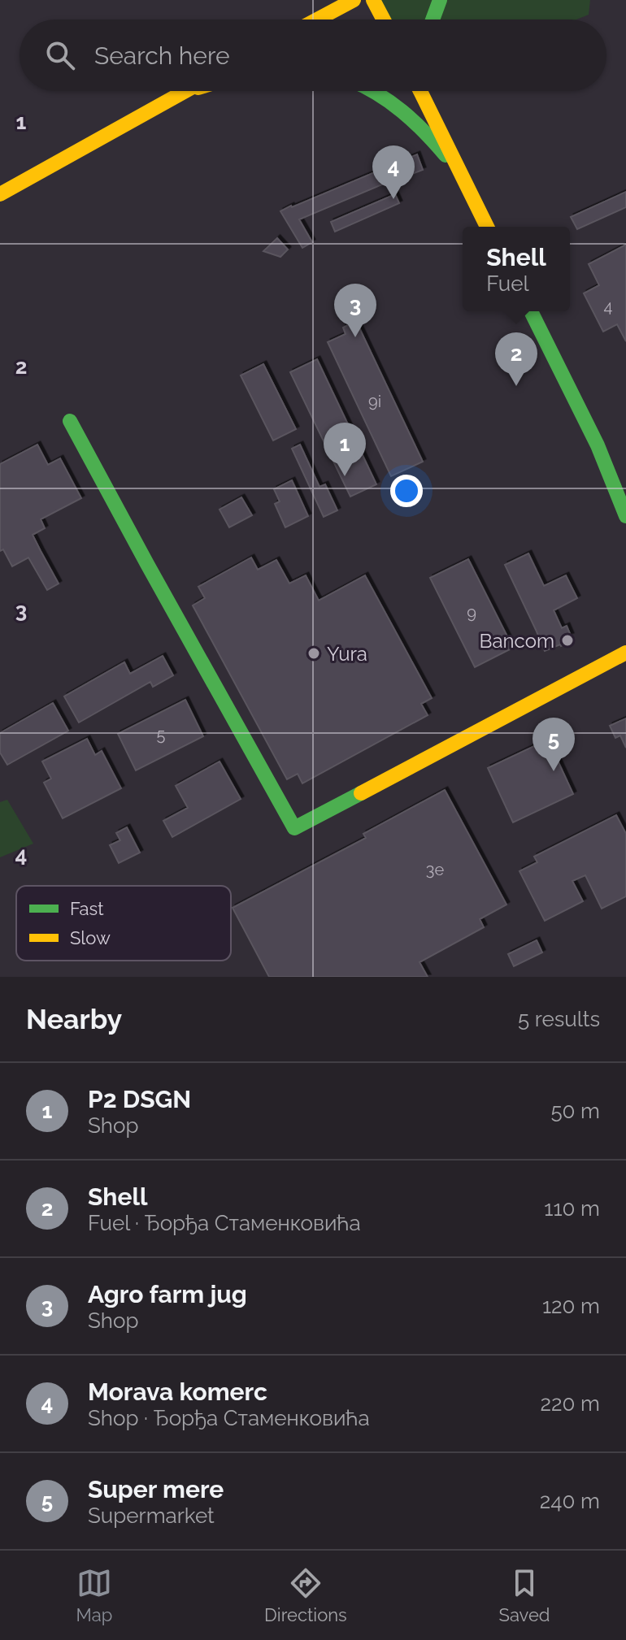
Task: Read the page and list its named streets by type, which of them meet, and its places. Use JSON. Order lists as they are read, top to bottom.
{
  "places": ["Bancom", "Yura"],
  "house_numbers": [
    "4",
    "9i",
    "9",
    "5",
    "3e"
  ],
  "legend": ["Fast", "Slow"],
  "page": {
    "search": "Search here",
    "pins": [
      "4",
      "3",
      "2",
      "1",
      "5"
    ],
    "popup": ["Shell", "Fuel"],
    "heading": ["Nearby", "5 results"],
    "list": [
      {
        "mark": "1",
        "name": "P2 DSGN",
        "note": "Shop",
        "value": "50 m"
      },
      {
        "mark": "2",
        "name": "Shell",
        "note": "Fuel · Ђорђа Стаменковића",
        "value": "110 m"
      },
      {
        "mark": "3",
        "name": "Agro farm jug",
        "note": "Shop",
        "value": "120 m"
      },
      {
        "mark": "4",
        "name": "Morava komerc",
        "note": "Shop · Ђорђа Стаменковића",
        "value": "220 m"
      },
      {
        "mark": "5",
        "name": "Super mere",
        "note": "Supermarket",
        "value": "240 m"
      }
    ],
    "nav": ["Map", "Directions", "Saved"]
  },
  "grid": {
    "rows": [
      "1",
      "2",
      "3",
      "4"
    ]
  }
}
